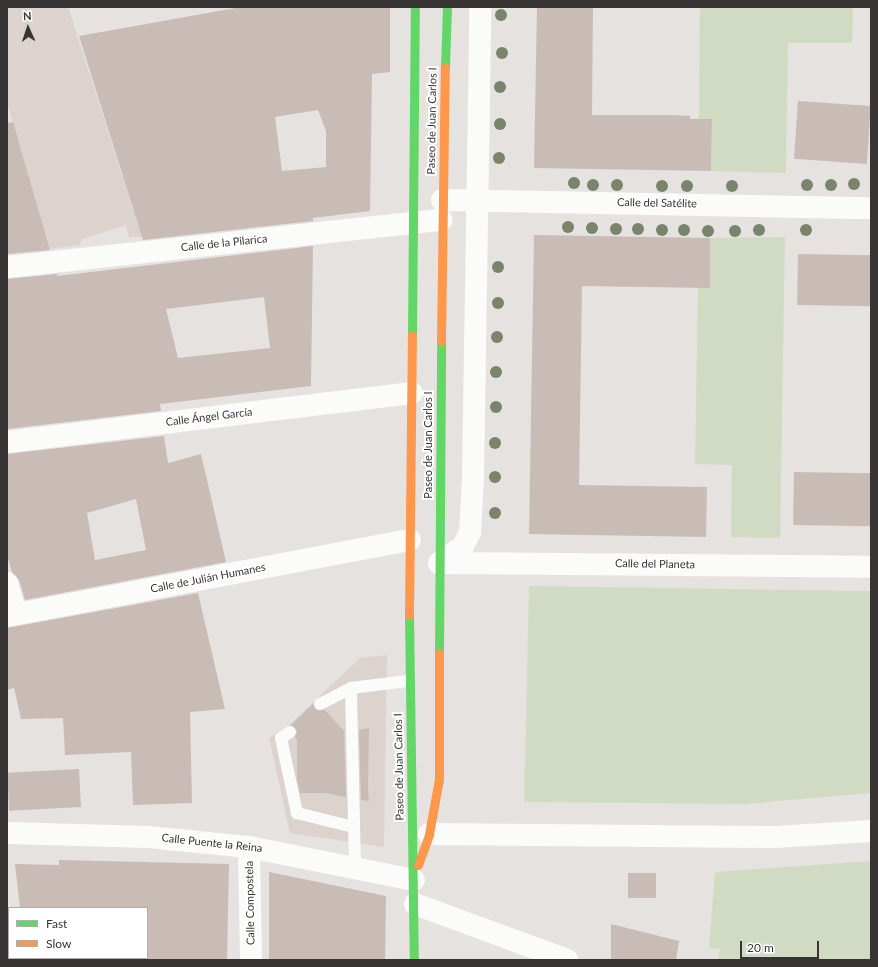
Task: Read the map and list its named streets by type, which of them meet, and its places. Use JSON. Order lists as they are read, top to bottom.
{
  "streets": {
    "main road": ["Paseo de Juan Carlos I"],
    "street": [
      "Calle del Satélite",
      "Calle de la Pilarica",
      "Calle Ángel García",
      "Calle del Planeta",
      "Calle de Julián Humanes",
      "Calle Puente la Reina",
      "Calle Compostela"
    ]
  },
  "crossings": [
    ["Paseo de Juan Carlos I", "Calle del Satélite"],
    ["Paseo de Juan Carlos I", "Calle de la Pilarica"],
    ["Paseo de Juan Carlos I", "Calle Ángel García"],
    ["Paseo de Juan Carlos I", "Calle del Planeta"],
    ["Paseo de Juan Carlos I", "Calle de Julián Humanes"],
    ["Paseo de Juan Carlos I", "Calle Puente la Reina"],
    ["Calle del Satélite", "Calle de la Pilarica"],
    ["Calle Puente la Reina", "Calle Compostela"]
  ],
  "legend": ["Fast", "Slow"],
  "scale_bar": "20 m",
  "north": "top"
}
